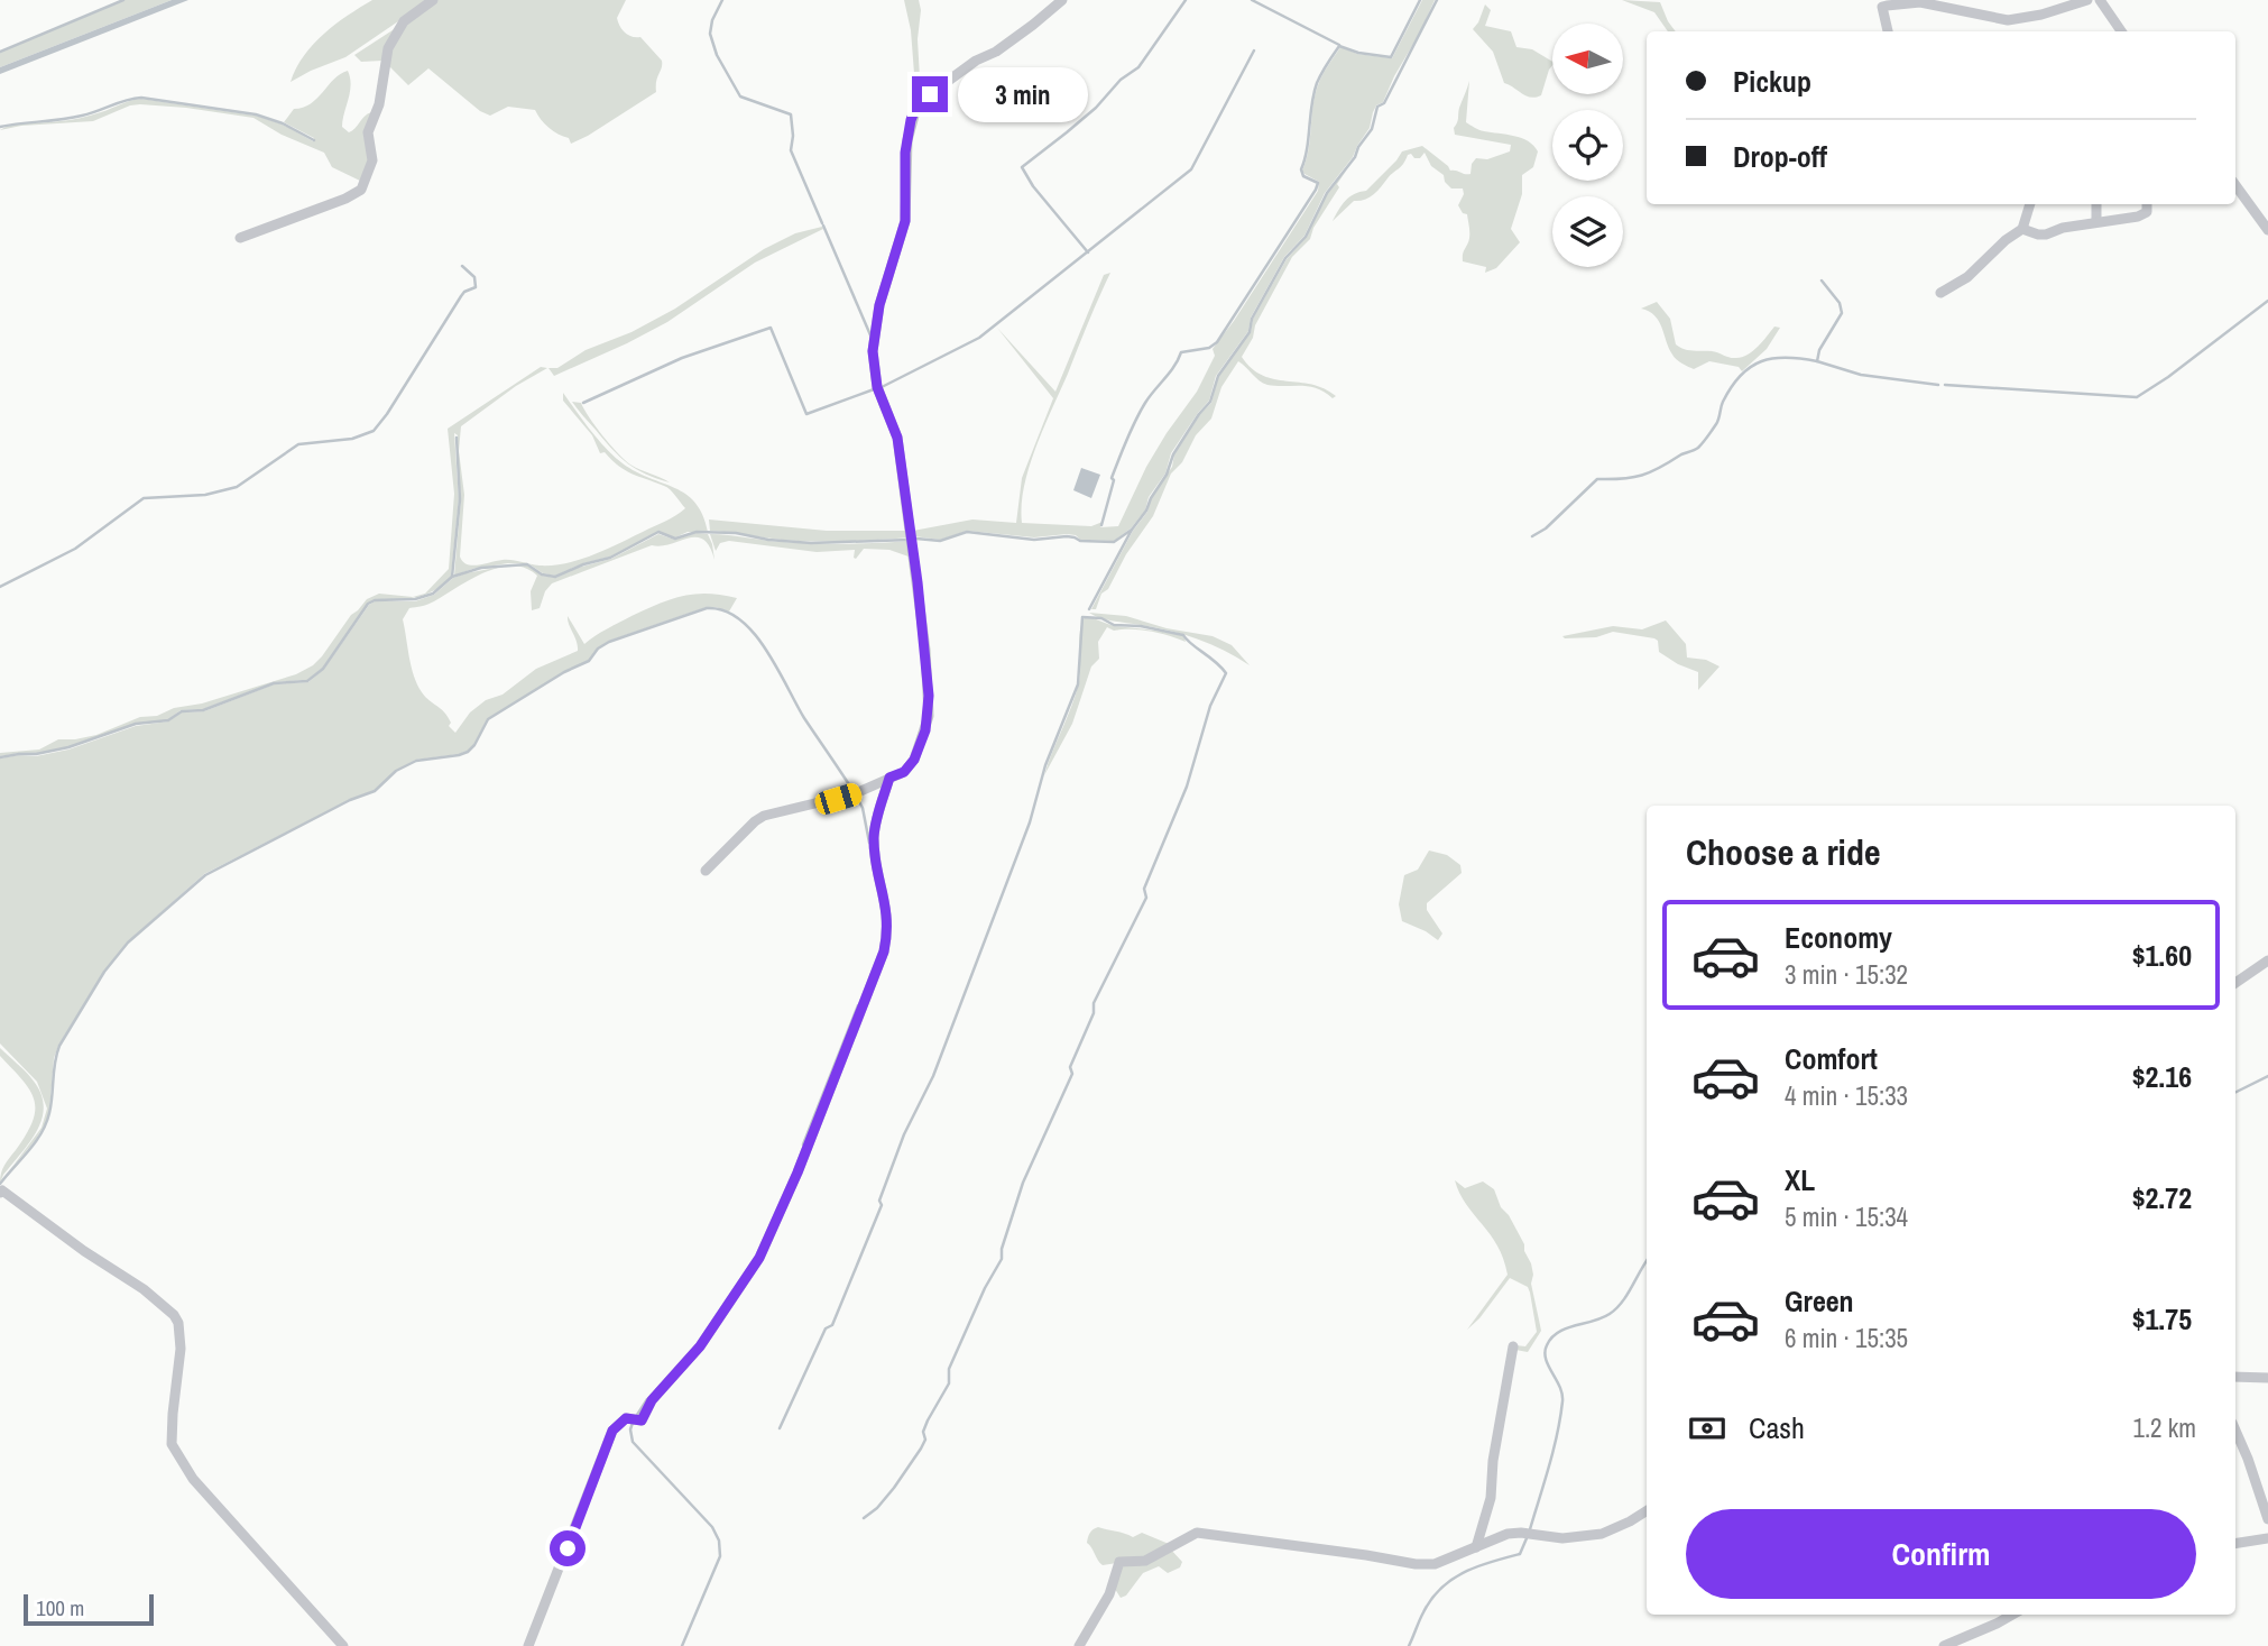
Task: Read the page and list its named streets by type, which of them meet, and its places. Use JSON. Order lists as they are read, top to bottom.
{
  "scale_bar": "100 m",
  "north": "left",
  "page": {
    "banner": ["Pickup", "Drop-off"],
    "bubble": "3 min",
    "heading": "Choose a ride",
    "list": [
      {
        "name": "Economy",
        "note": "3 min · 15:32",
        "value": "$1.60"
      },
      {
        "name": "Comfort",
        "note": "4 min · 15:33",
        "value": "$2.16"
      },
      {
        "name": "XL",
        "note": "5 min · 15:34",
        "value": "$2.72"
      },
      {
        "name": "Green",
        "note": "6 min · 15:35",
        "value": "$1.75"
      }
    ],
    "pay": ["Cash", "1.2 km"],
    "buttons": "Confirm",
    "scale": "100 m"
  }
}
